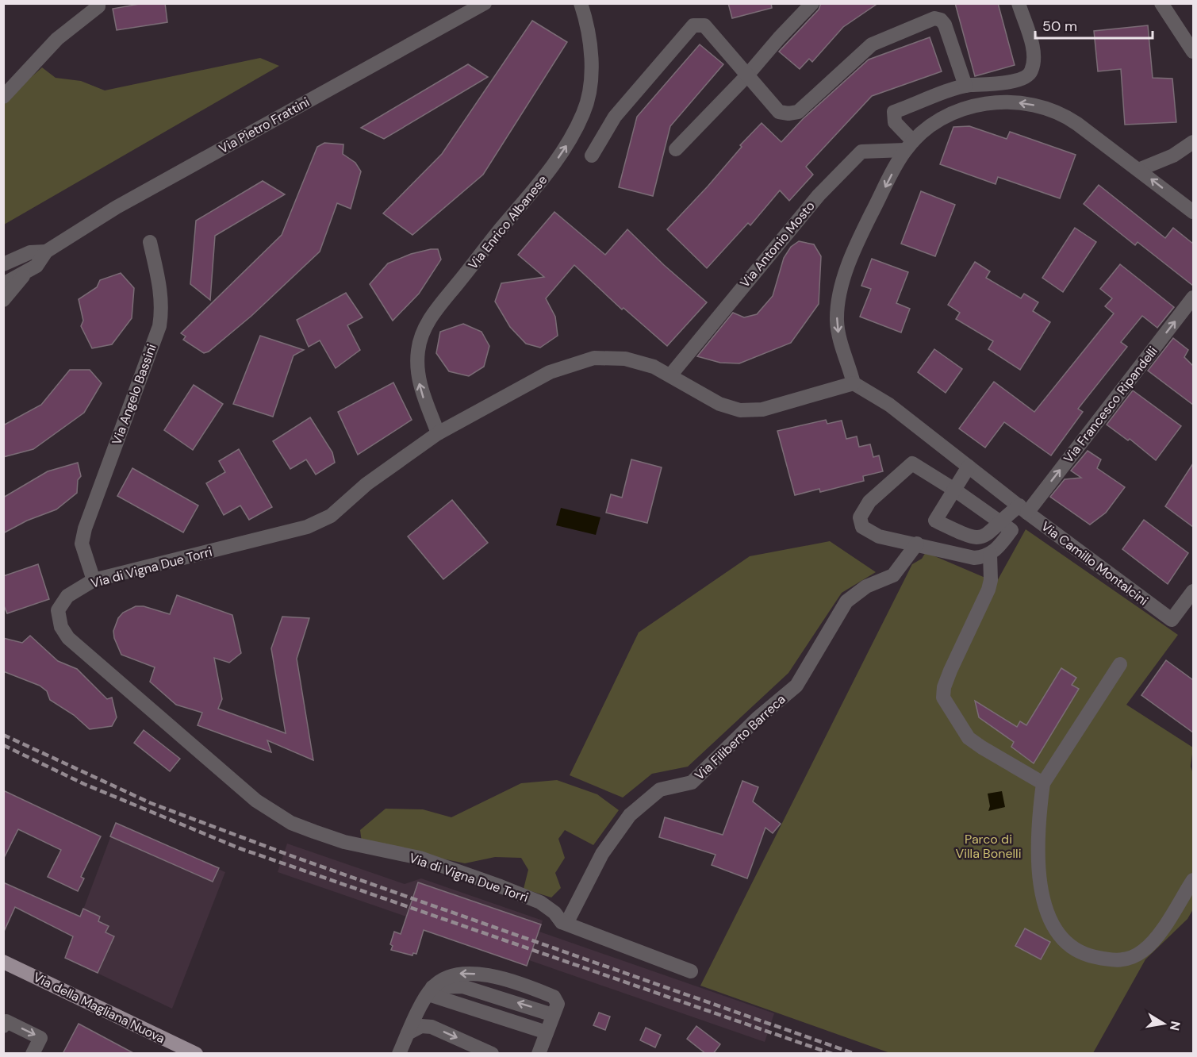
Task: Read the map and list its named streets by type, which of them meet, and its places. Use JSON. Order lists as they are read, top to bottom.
{
  "streets": {
    "main road": ["Via della Magliana Nuova"],
    "street": [
      "Via Pietro Frattini",
      "Via Enrico Albanese",
      "Via Antonio Mosto",
      "Via Angelo Bassini",
      "Via Francesco Ripandelli",
      "Via Camillo Montalcini",
      "Via di Vigna Due Torri",
      "Via Filiberto Barreca"
    ]
  },
  "crossings": [
    ["Via Enrico Albanese", "Via di Vigna Due Torri"],
    ["Via Antonio Mosto", "Via di Vigna Due Torri"],
    ["Via Angelo Bassini", "Via di Vigna Due Torri"],
    ["Via Francesco Ripandelli", "Via Camillo Montalcini"],
    ["Via Camillo Montalcini", "Via di Vigna Due Torri"],
    ["Via di Vigna Due Torri", "Via Filiberto Barreca"]
  ],
  "one_way": ["Via Enrico Albanese", "Via Francesco Ripandelli"],
  "parks": ["Parco di Villa Bonelli"],
  "scale_bar": "50 m",
  "north": "right"
}
